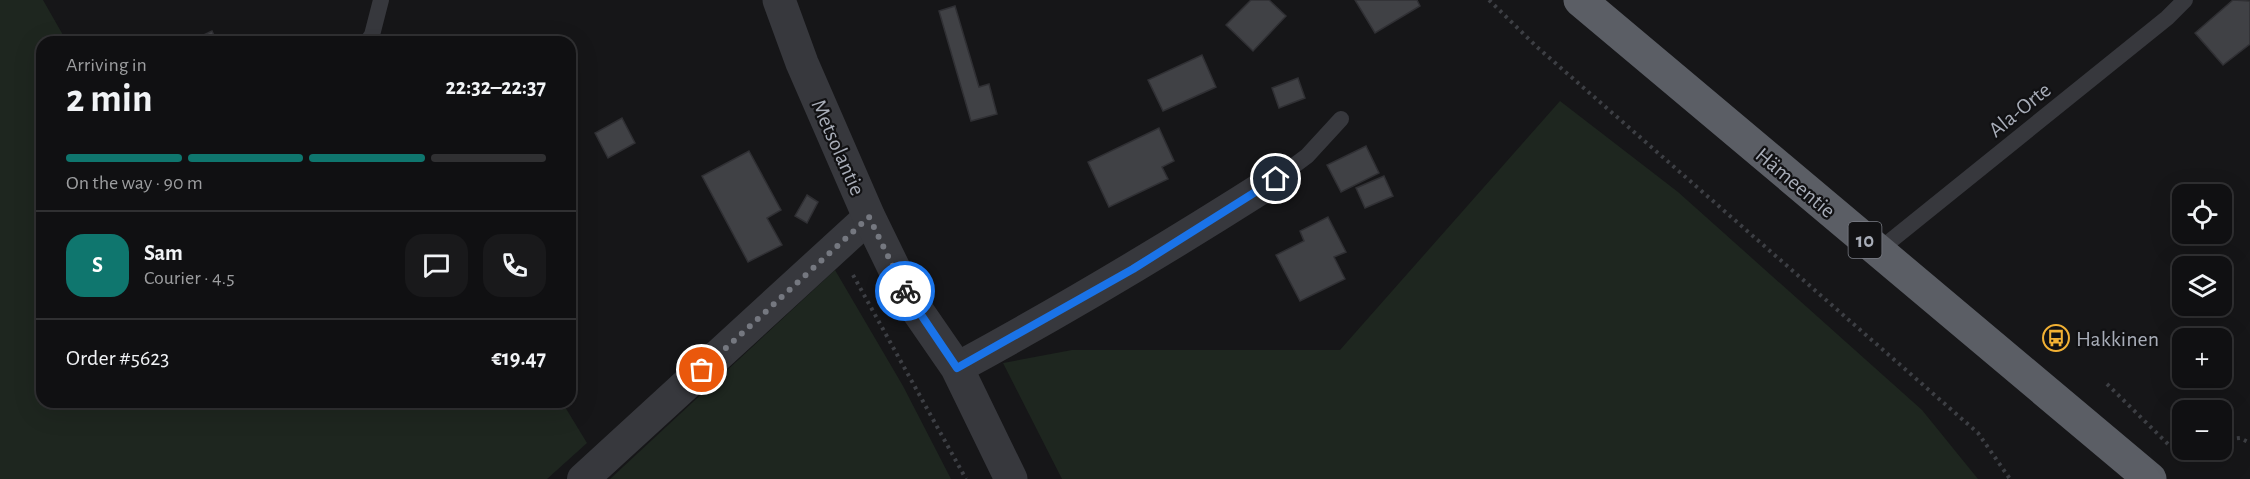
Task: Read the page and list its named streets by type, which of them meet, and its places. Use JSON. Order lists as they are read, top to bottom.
{
  "streets": {
    "highway": ["Hämeentie", "10"],
    "street": ["Metsolantie"],
    "lane": ["Ala-Orte"]
  },
  "crossings": [
    ["Ala-Orte", "Hämeentie"]
  ],
  "places": {
    "bus stop": ["Hakkinen"]
  },
  "page": {
    "heading": ["2 min", "Arriving in", "22:32–22:37"],
    "panel": [
      "Sam",
      "Courier · 4.5",
      "Order #5623",
      "€19.47"
    ],
    "bar": "On the way · 90 m",
    "map_buttons": ["+", "−"],
    "round": "S"
  }
}
